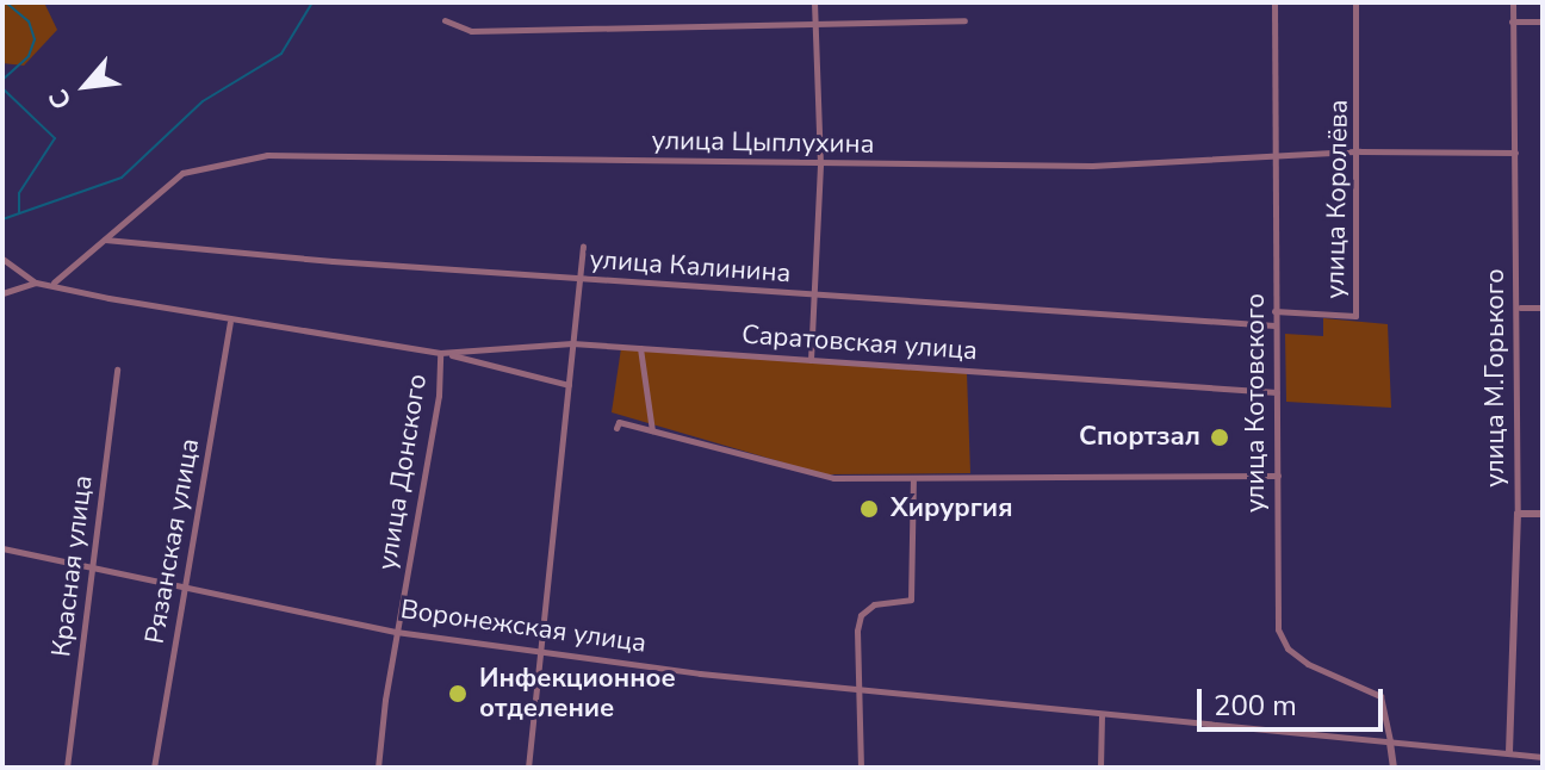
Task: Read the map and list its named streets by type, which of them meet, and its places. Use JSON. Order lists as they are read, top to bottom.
{
  "streets": {
    "street": [
      "улица Цыплухина",
      "улица Королёва",
      "улица Калинина",
      "Саратовская улица",
      "улица М.Горького",
      "улица Котовского",
      "улица Донского",
      "Рязанская улица",
      "Красная улица",
      "Воронежская улица"
    ]
  },
  "crossings": [
    ["улица Цыплухина", "улица Королёва"],
    ["улица Цыплухина", "улица Калинина"],
    ["улица Цыплухина", "Саратовская улица"],
    ["улица Цыплухина", "улица М.Горького"],
    ["улица Цыплухина", "улица Котовского"],
    ["улица Королёва", "улица Котовского"],
    ["улица Калинина", "улица Котовского"],
    ["Саратовская улица", "улица Котовского"],
    ["Саратовская улица", "улица Донского"],
    ["Саратовская улица", "Рязанская улица"],
    ["улица М.Горького", "Воронежская улица"],
    ["улица Котовского", "Воронежская улица"],
    ["улица Донского", "Воронежская улица"],
    ["Рязанская улица", "Воронежская улица"],
    ["Красная улица", "Воронежская улица"]
  ],
  "places": ["Спортзал", "Хирургия", "Инфекционное отделение"],
  "scale_bar": "200 m",
  "north": "bottom left"
}
